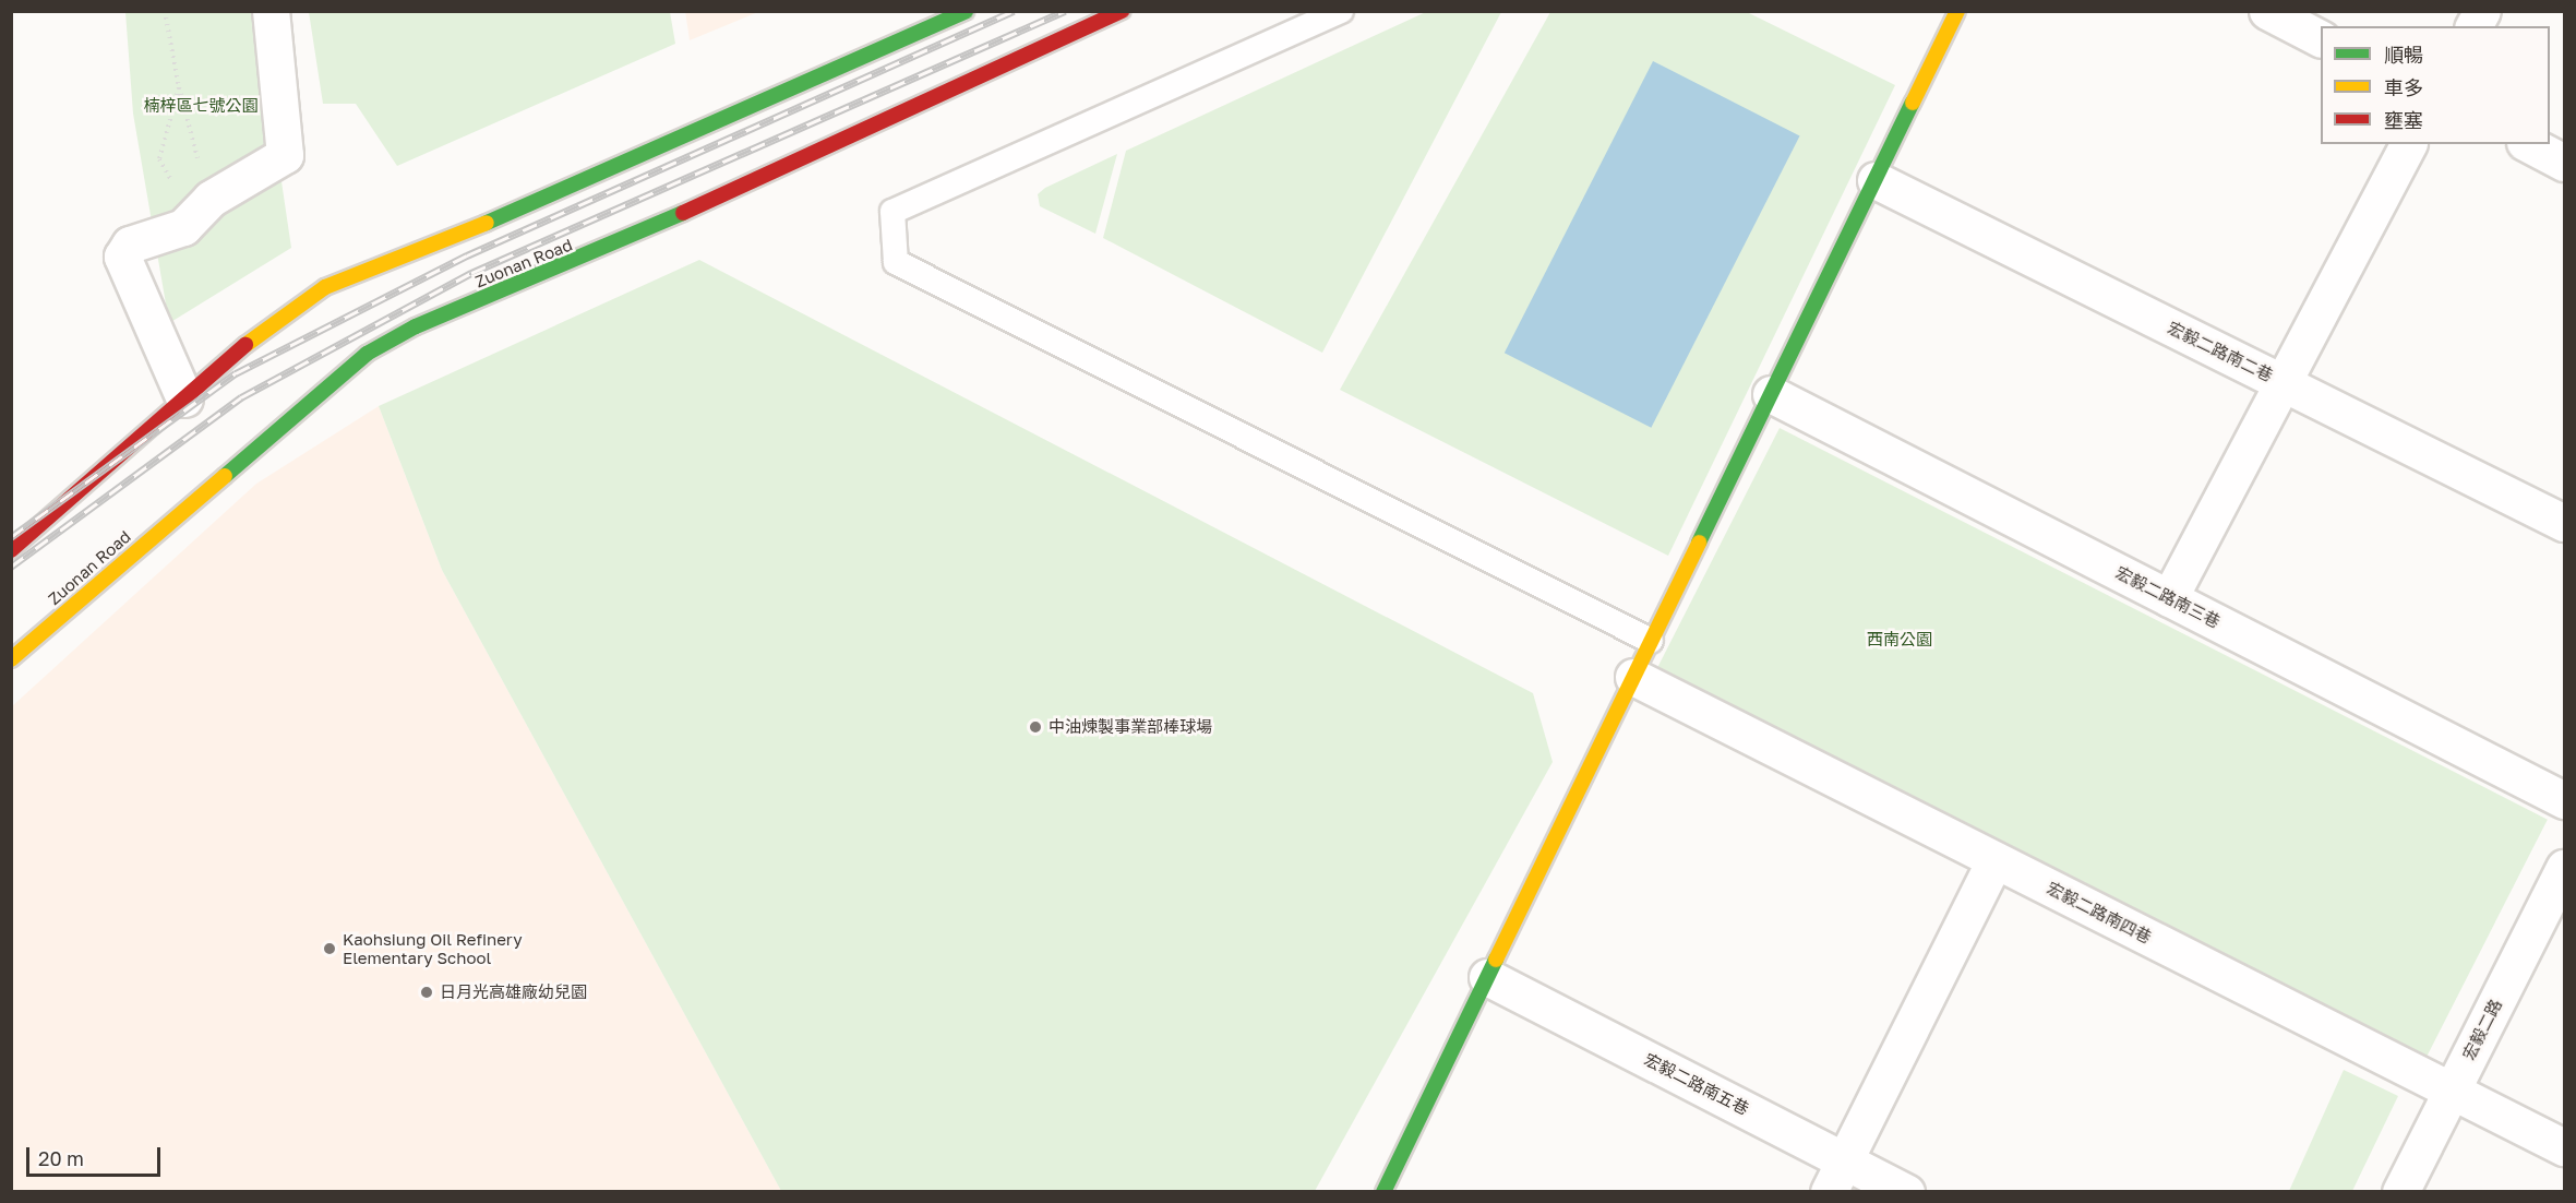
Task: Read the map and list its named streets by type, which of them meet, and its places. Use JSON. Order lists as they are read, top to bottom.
{
  "streets": {
    "street": [
      "Zuonan Road",
      "宏毅二路南二巷",
      "宏毅二路南三巷",
      "宏毅二路南四巷",
      "宏毅二路",
      "宏毅二路南五巷"
    ]
  },
  "crossings": [
    ["宏毅二路南四巷", "宏毅二路"]
  ],
  "parks": ["楠梓區七號公園", "西南公園"],
  "places": ["中油煉製事業部棒球場", "Kaohsiung Oil Refinery Elementary School", "日月光高雄廠幼兒園"],
  "legend": ["順暢", "車多", "壅塞"],
  "scale_bar": "20 m"
}
